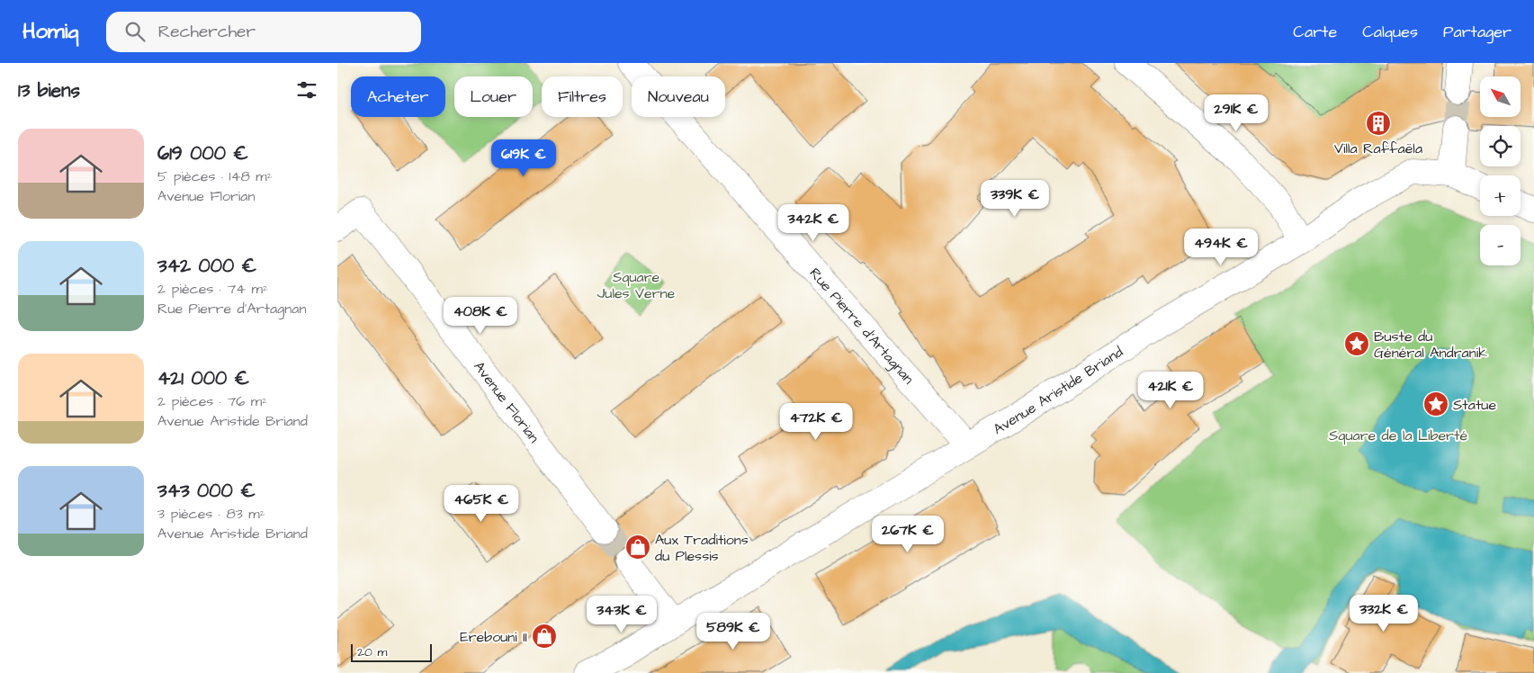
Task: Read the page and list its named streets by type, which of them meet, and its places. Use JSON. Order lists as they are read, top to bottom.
{
  "streets": {
    "street": ["Rue Pierre d'Artagnan", "Avenue Aristide Briand", "Avenue Florian"]
  },
  "crossings": [
    ["Rue Pierre d'Artagnan", "Avenue Aristide Briand"]
  ],
  "parks": ["Square Jules Verne", "Square de la Liberté"],
  "places": {
    "building": ["Villa Raffaëla"],
    "place": ["Buste du Général Andranik", "Statue"],
    "shop": ["Aux Traditions du Plessis", "Erebouni II"]
  },
  "scale_bar": "20 m",
  "north": "top left",
  "page": {
    "header": "Homiq",
    "search": "Rechercher",
    "nav": ["Carte", "Calques", "Partager"],
    "heading": "13 biens",
    "map_buttons": ["+", "−"],
    "chip": [
      "Acheter",
      "Louer",
      "Filtres",
      "Nouveau"
    ],
    "price": [
      "291K €",
      "619K €",
      "339K €",
      "342K €",
      "494K €",
      "408K €",
      "421K €",
      "472K €",
      "465K €",
      "267K €",
      "332K €",
      "343K €",
      "589K €"
    ],
    "list": [
      {
        "name": "619 000 €",
        "note": "5 pièces · 148 m² · Avenue Florian"
      },
      {
        "name": "342 000 €",
        "note": "2 pièces · 74 m² · Rue Pierre d'Artagnan"
      },
      {
        "name": "421 000 €",
        "note": "2 pièces · 76 m² · Avenue Aristide Briand"
      },
      {
        "name": "343 000 €",
        "note": "3 pièces · 83 m² · Avenue Aristide Briand"
      }
    ],
    "scale": "20 m"
  }
}
